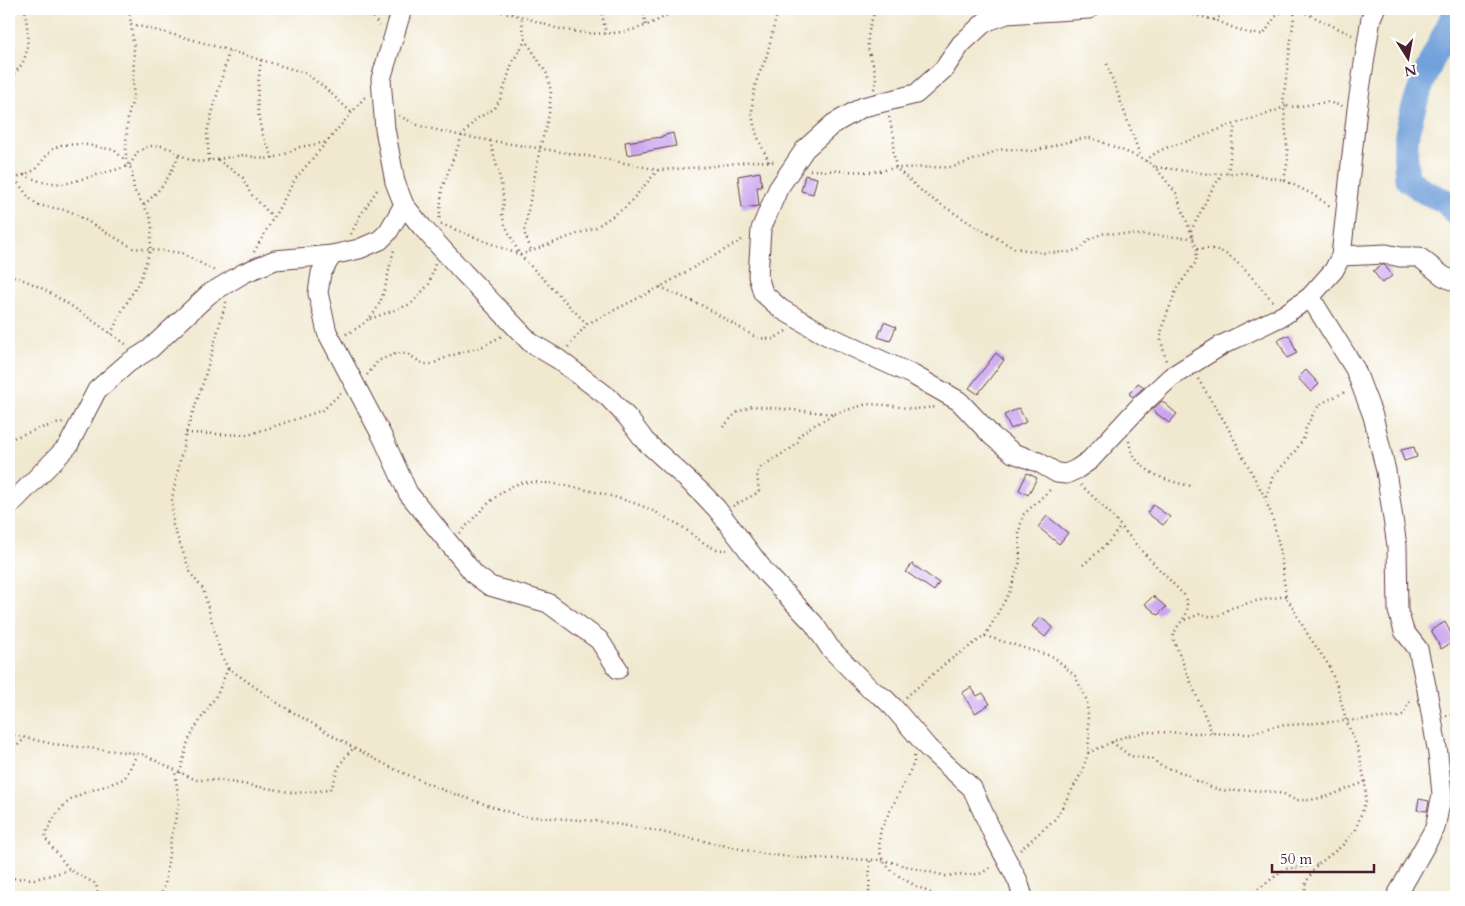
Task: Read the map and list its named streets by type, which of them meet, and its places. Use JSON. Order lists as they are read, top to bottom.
{
  "scale_bar": "50 m",
  "north": "bottom"
}
